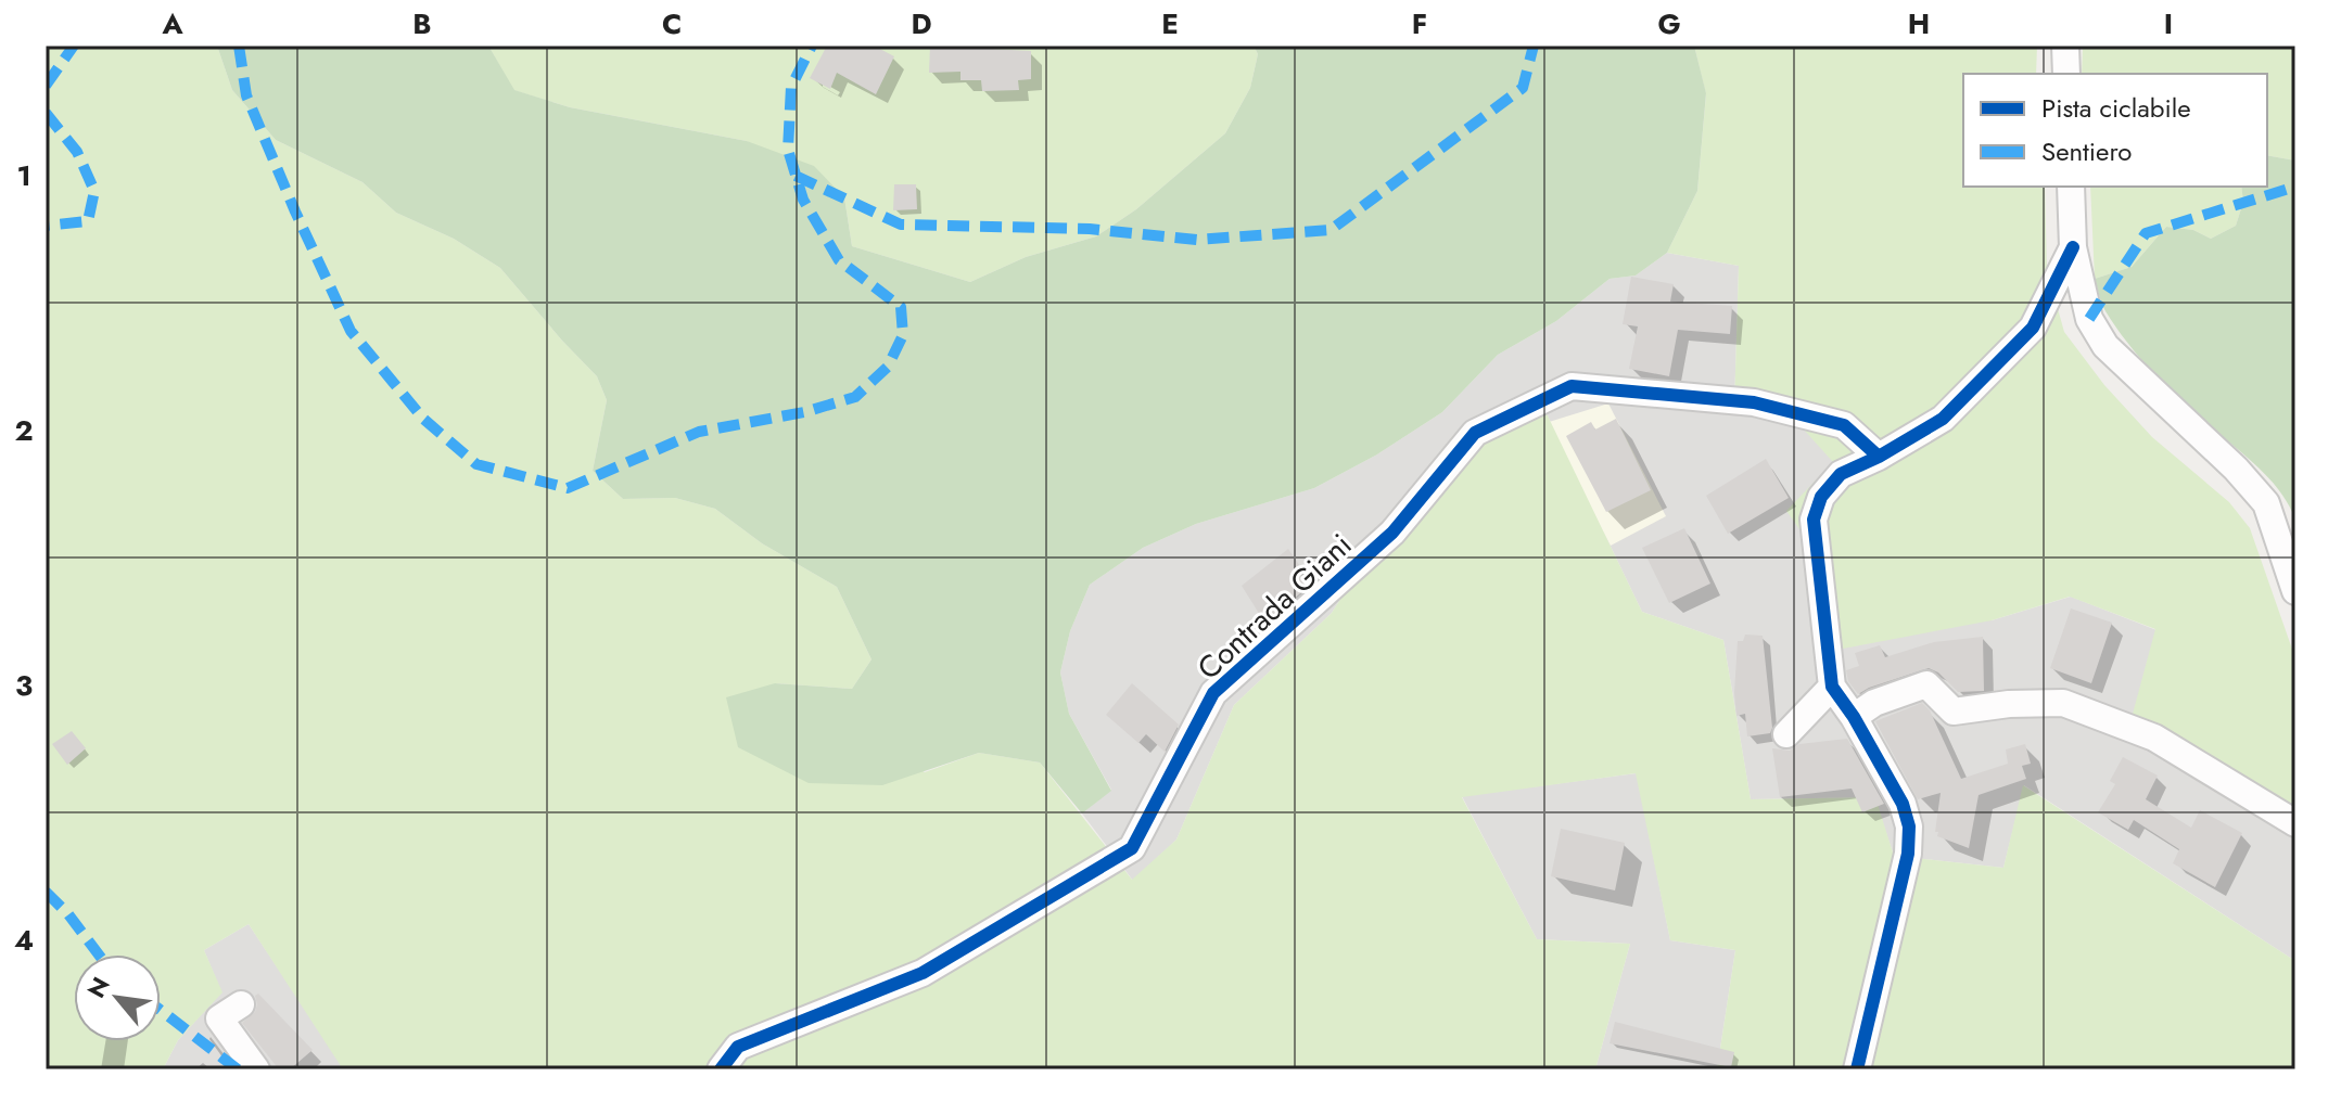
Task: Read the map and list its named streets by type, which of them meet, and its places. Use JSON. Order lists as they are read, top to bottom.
{
  "streets": {
    "street": ["Contrada Giani"]
  },
  "legend": ["Pista ciclabile", "Sentiero"],
  "north": "top left",
  "grid": {
    "columns": [
      "A",
      "B",
      "C",
      "D",
      "E",
      "F",
      "G",
      "H",
      "I"
    ],
    "rows": [
      "1",
      "2",
      "3",
      "4"
    ]
  }
}
